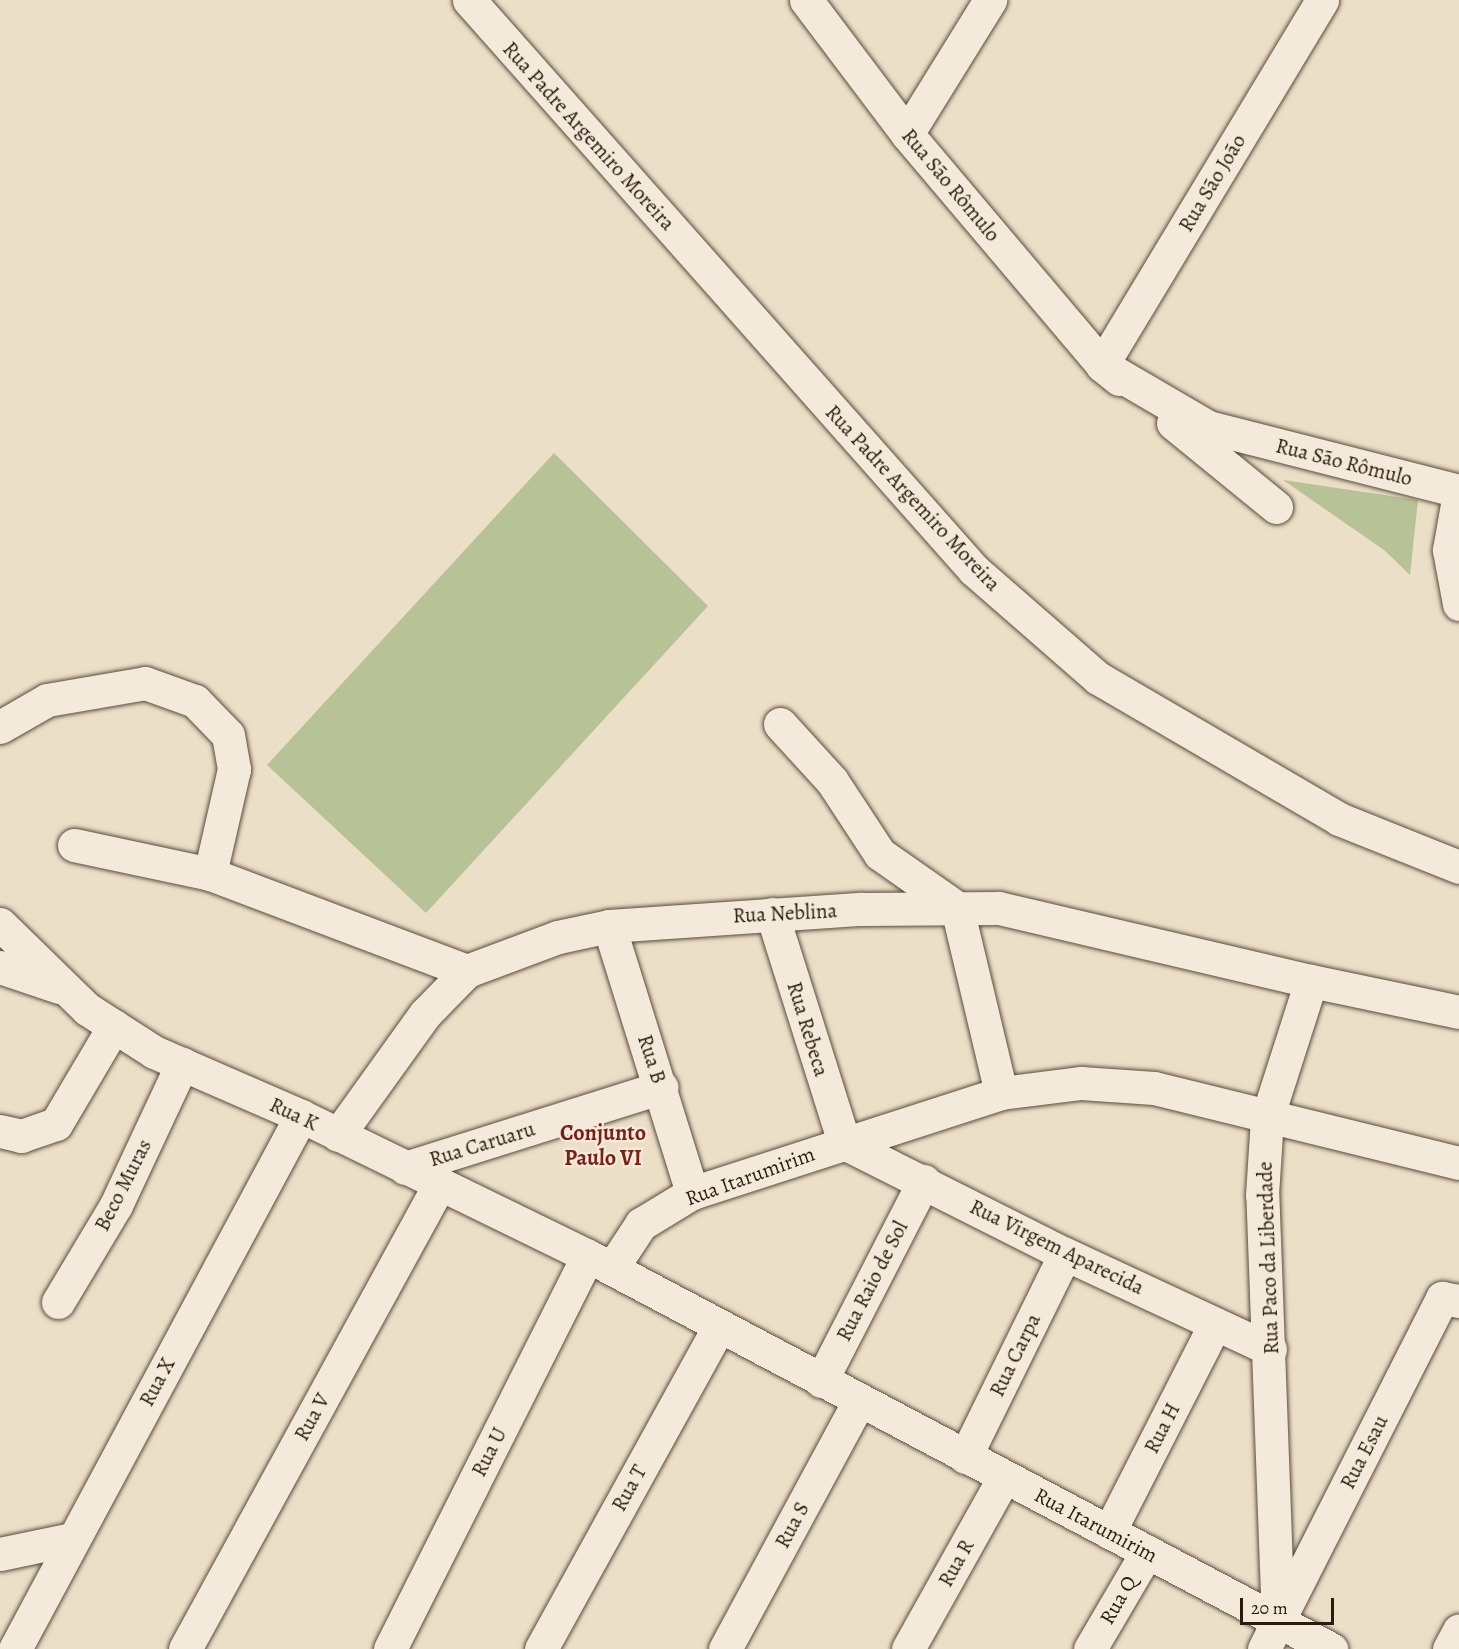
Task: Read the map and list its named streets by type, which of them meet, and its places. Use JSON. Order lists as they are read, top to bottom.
{
  "streets": {
    "street": [
      "Rua Padre Argemiro Moreira",
      "Rua São João",
      "Rua São Rômulo",
      "Rua Neblina",
      "Rua Rebeca",
      "Rua B",
      "Rua K",
      "Rua Caruaru",
      "Rua Itarumirim",
      "Beco Muras",
      "Rua Virgem Aparecida",
      "Rua Paco da Liberdade",
      "Rua Raio de Sol",
      "Rua Carpa",
      "Rua X",
      "Rua V",
      "Rua H",
      "Rua U",
      "Rua Esau",
      "Rua T",
      "Rua S",
      "Rua R",
      "Rua Q"
    ]
  },
  "crossings": [
    ["Rua São João", "Rua São Rômulo"],
    ["Rua Neblina", "Rua Rebeca"],
    ["Rua Neblina", "Rua B"],
    ["Rua Neblina", "Rua K"],
    ["Rua Neblina", "Rua Paco da Liberdade"],
    ["Rua Rebeca", "Rua Itarumirim"],
    ["Rua Rebeca", "Rua Virgem Aparecida"],
    ["Rua B", "Rua Caruaru"],
    ["Rua B", "Rua Itarumirim"],
    ["Rua K", "Rua Caruaru"],
    ["Rua K", "Rua Itarumirim"],
    ["Rua K", "Beco Muras"],
    ["Rua K", "Rua X"],
    ["Rua K", "Rua V"],
    ["Rua K", "Rua U"],
    ["Rua Itarumirim", "Rua Virgem Aparecida"],
    ["Rua Itarumirim", "Rua Paco da Liberdade"],
    ["Rua Itarumirim", "Rua Raio de Sol"],
    ["Rua Itarumirim", "Rua Carpa"],
    ["Rua Itarumirim", "Rua H"],
    ["Rua Itarumirim", "Rua U"],
    ["Rua Itarumirim", "Rua Esau"],
    ["Rua Itarumirim", "Rua T"],
    ["Rua Itarumirim", "Rua S"],
    ["Rua Itarumirim", "Rua R"],
    ["Rua Itarumirim", "Rua Q"],
    ["Rua Virgem Aparecida", "Rua Paco da Liberdade"],
    ["Rua Virgem Aparecida", "Rua Raio de Sol"],
    ["Rua Virgem Aparecida", "Rua Carpa"],
    ["Rua Virgem Aparecida", "Rua H"],
    ["Rua Paco da Liberdade", "Rua Esau"]
  ],
  "districts": ["Conjunto Paulo VI"],
  "scale_bar": "20 m"
}
